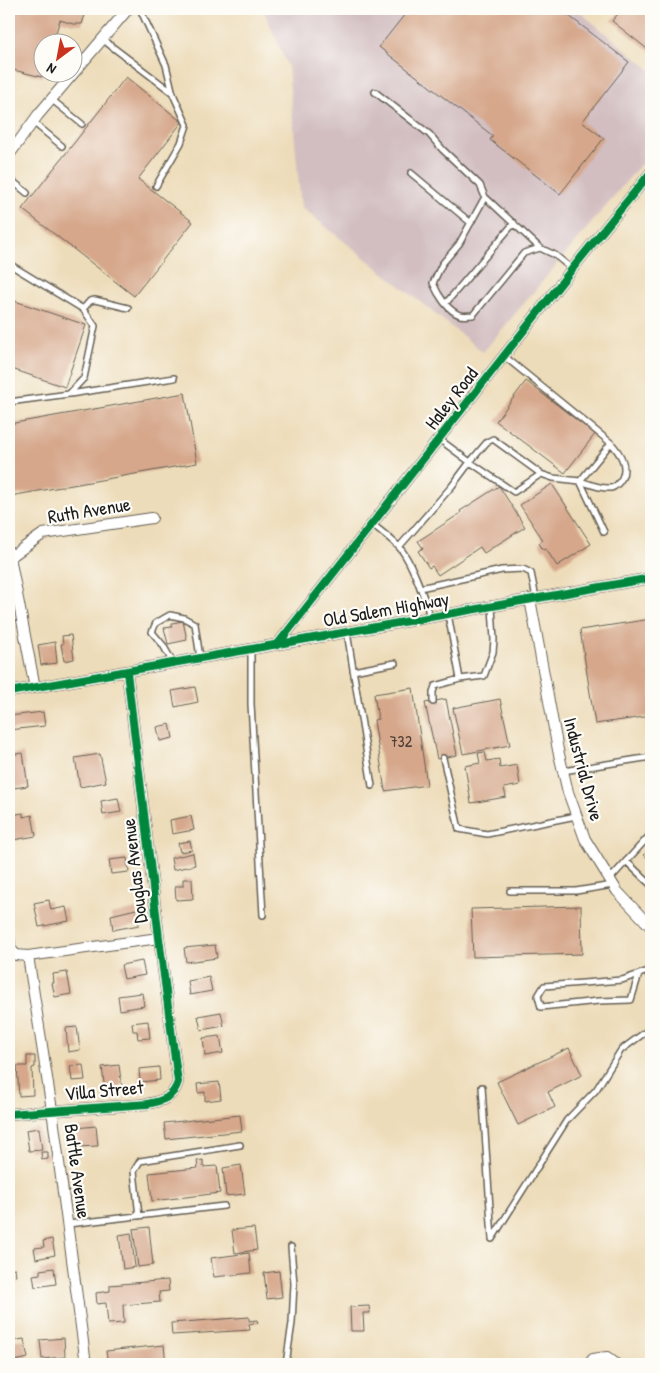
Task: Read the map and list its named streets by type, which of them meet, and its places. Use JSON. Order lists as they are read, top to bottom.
{
  "streets": {
    "street": [
      "Haley Road",
      "Ruth Avenue",
      "Old Salem Highway",
      "Industrial Drive",
      "Douglas Avenue",
      "Villa Street",
      "Battle Avenue"
    ]
  },
  "crossings": [
    ["Haley Road", "Old Salem Highway"],
    ["Old Salem Highway", "Industrial Drive"],
    ["Old Salem Highway", "Douglas Avenue"],
    ["Douglas Avenue", "Villa Street"],
    ["Villa Street", "Battle Avenue"]
  ],
  "house_numbers": ["732"],
  "north": "bottom left"
}
